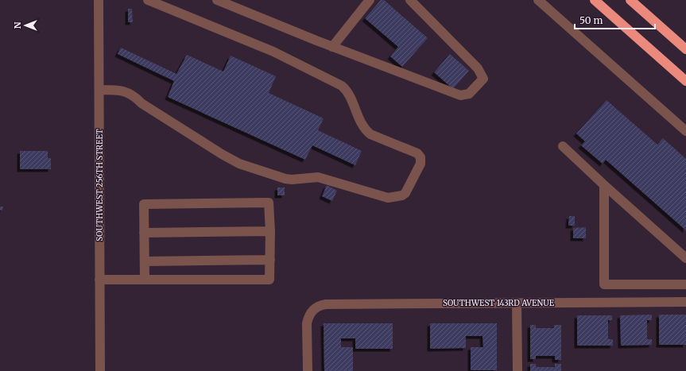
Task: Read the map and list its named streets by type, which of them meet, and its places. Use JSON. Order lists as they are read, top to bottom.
{
  "streets": {
    "street": ["SOUTHWEST 256TH STREET", "SOUTHWEST 143RD AVENUE"]
  },
  "scale_bar": "50 m",
  "north": "left"
}
